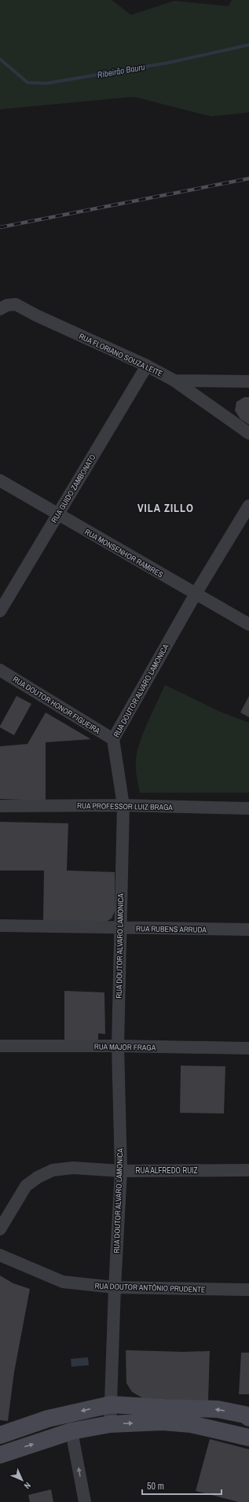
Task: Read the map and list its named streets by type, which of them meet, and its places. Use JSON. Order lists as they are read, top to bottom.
{
  "streets": {
    "street": [
      "RUA FLORIANO SOUZA LEITE",
      "RUA GUIDO ZAMBONATO",
      "RUA MONSENHOR RAMIRES",
      "RUA DOUTOR ALVARO LAMONICA",
      "RUA DOUTOR HONOR FIGUEIRA",
      "RUA PROFESSOR LUIZ BRAGA",
      "RUA RUBENS ARRUDA",
      "RUA MAJOR FRAGA",
      "RUA ALFREDO RUIZ",
      "RUA DOUTOR ANTÔNIO PRUDENTE"
    ]
  },
  "crossings": [
    ["RUA FLORIANO SOUZA LEITE", "RUA GUIDO ZAMBONATO"],
    ["RUA GUIDO ZAMBONATO", "RUA MONSENHOR RAMIRES"],
    ["RUA MONSENHOR RAMIRES", "RUA DOUTOR ALVARO LAMONICA"],
    ["RUA DOUTOR ALVARO LAMONICA", "RUA DOUTOR HONOR FIGUEIRA"],
    ["RUA DOUTOR ALVARO LAMONICA", "RUA PROFESSOR LUIZ BRAGA"],
    ["RUA DOUTOR ALVARO LAMONICA", "RUA RUBENS ARRUDA"],
    ["RUA DOUTOR ALVARO LAMONICA", "RUA MAJOR FRAGA"],
    ["RUA DOUTOR ALVARO LAMONICA", "RUA ALFREDO RUIZ"],
    ["RUA DOUTOR ALVARO LAMONICA", "RUA DOUTOR ANTÔNIO PRUDENTE"]
  ],
  "districts": ["VILA ZILLO"],
  "water": ["Ribeirão Bauru"],
  "scale_bar": "50 m",
  "north": "bottom right"
}
